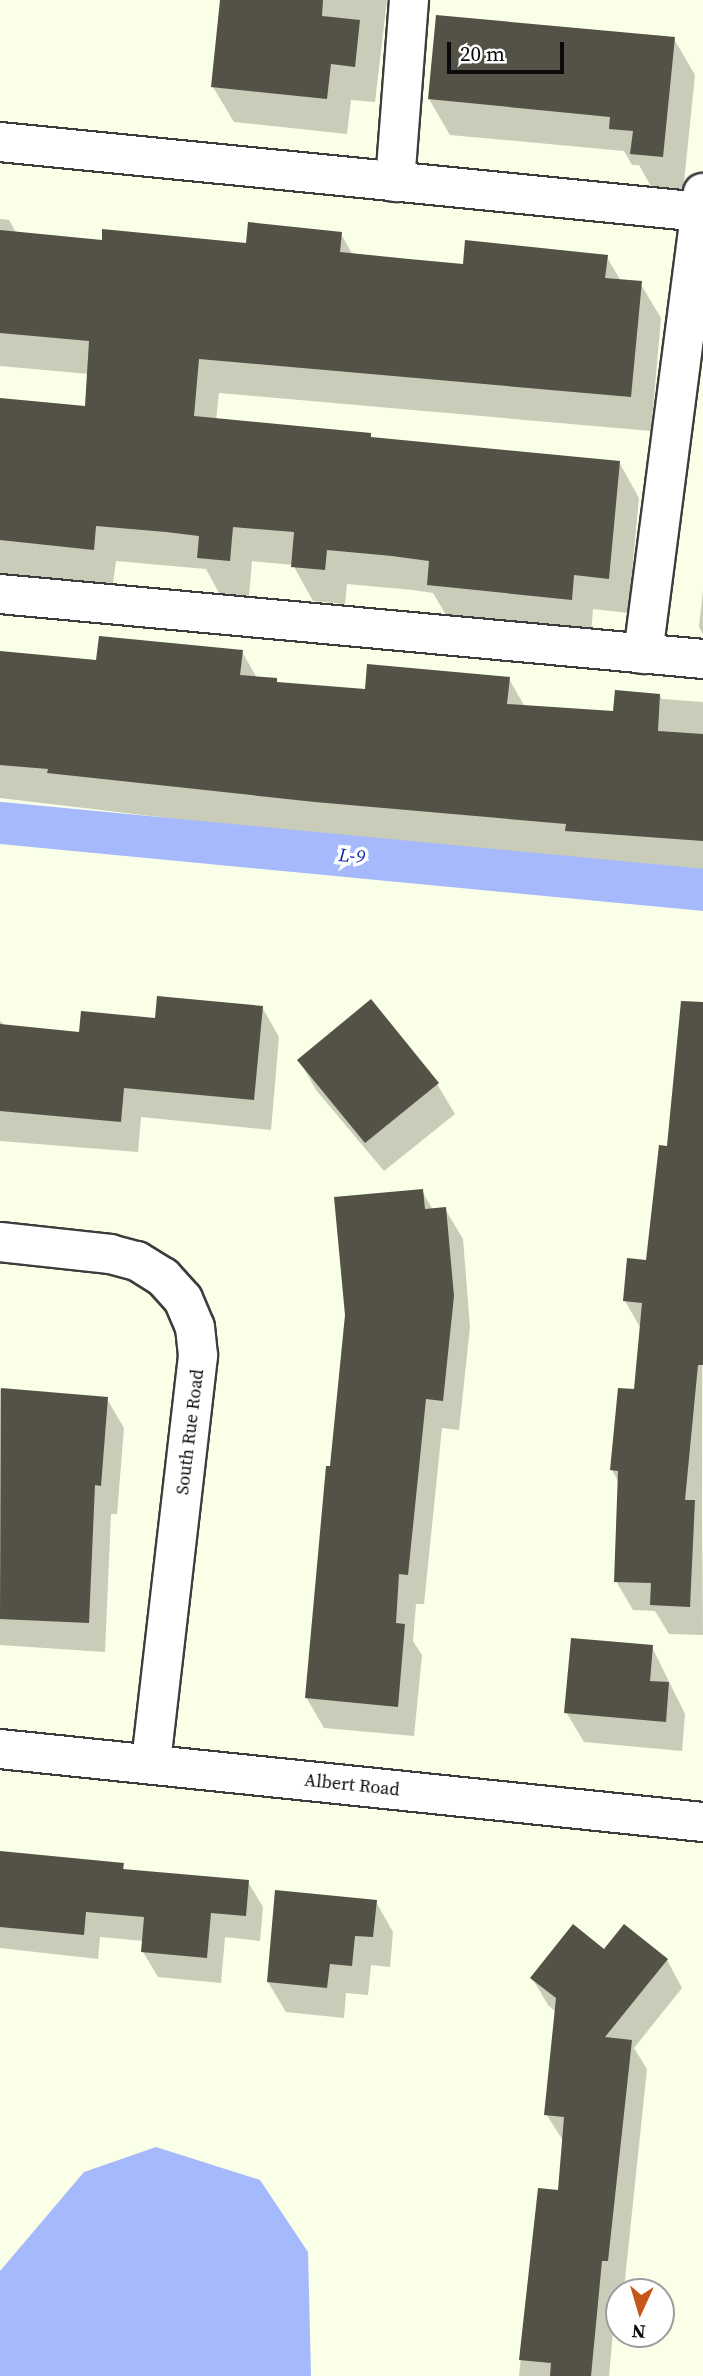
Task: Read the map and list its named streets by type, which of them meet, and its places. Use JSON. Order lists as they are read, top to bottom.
{
  "streets": {
    "street": ["South Rue Road", "Albert Road"]
  },
  "crossings": [
    ["South Rue Road", "Albert Road"]
  ],
  "water": ["L-9"],
  "scale_bar": "20 m",
  "north": "bottom"
}
